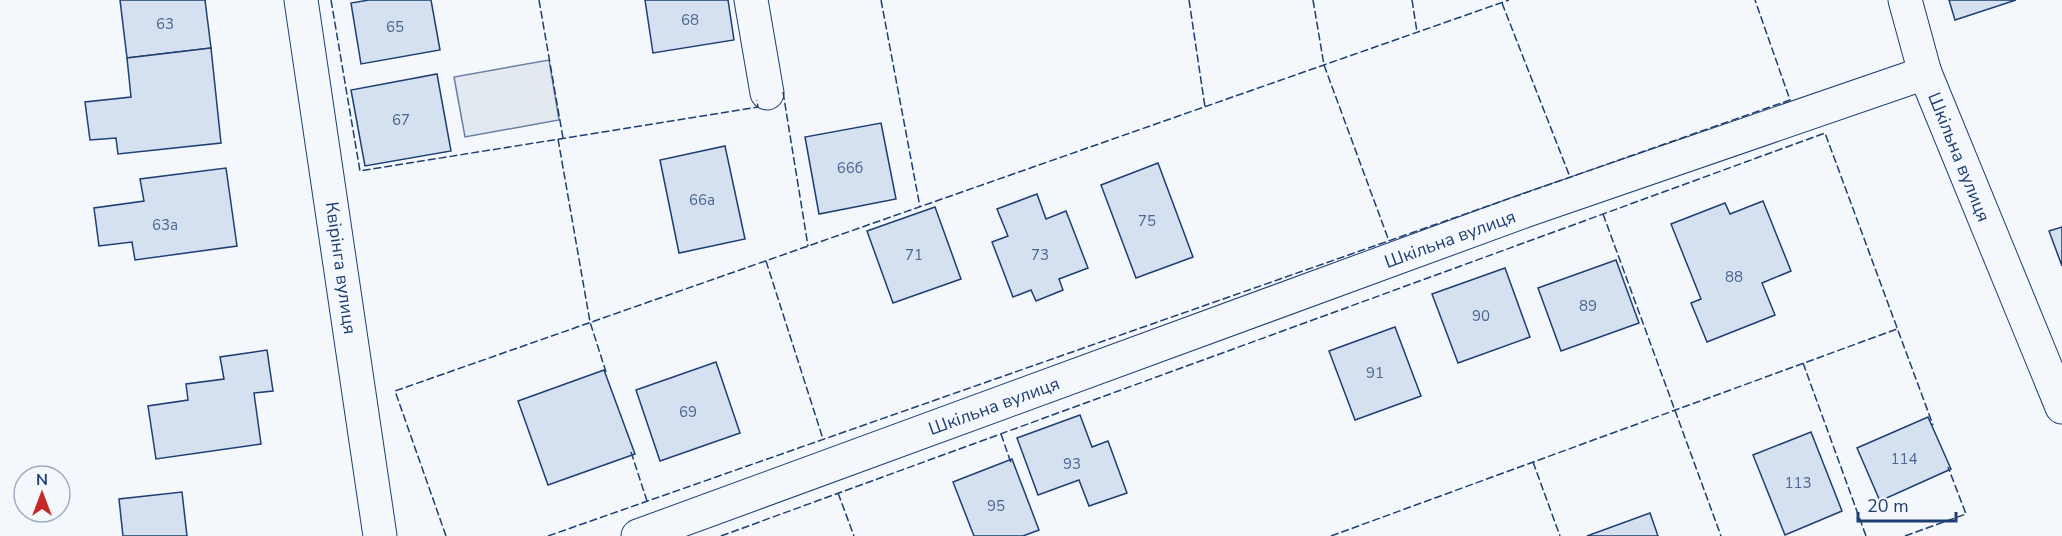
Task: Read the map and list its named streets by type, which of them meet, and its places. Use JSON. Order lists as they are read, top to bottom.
{
  "streets": {
    "street": ["Шкільна вулиця", "Квірінга вулиця"]
  },
  "house_numbers": [
    "68",
    "63",
    "65",
    "67",
    "66б",
    "66а",
    "75",
    "63а",
    "71",
    "73",
    "88",
    "89",
    "90",
    "91",
    "69",
    "114",
    "93",
    "113",
    "95"
  ],
  "scale_bar": "20 m",
  "north": "top"
}
